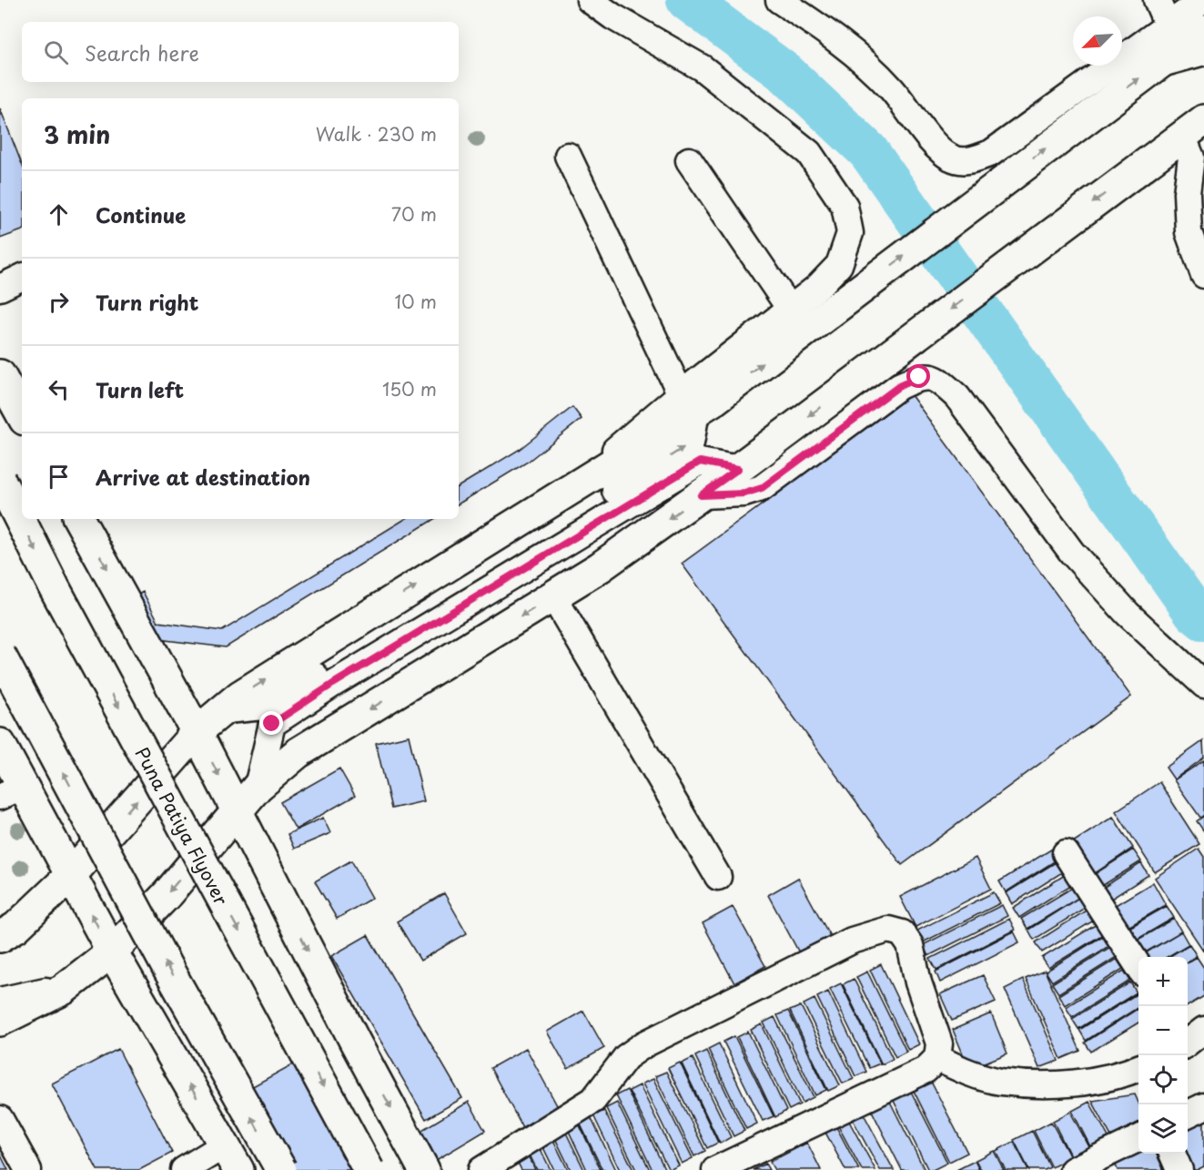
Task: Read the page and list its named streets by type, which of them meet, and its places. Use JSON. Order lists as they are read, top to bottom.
{
  "streets": {
    "main road": ["Puna Patiya Flyover"]
  },
  "north": "bottom left",
  "page": {
    "search": "Search here",
    "heading": ["3 min", "Walk · 230 m"],
    "list": [
      ["Continue", "70 m"],
      ["Turn right", "10 m"],
      ["Turn left", "150 m"],
      "Arrive at destination"
    ],
    "map_buttons": ["+", "−"]
  }
}
